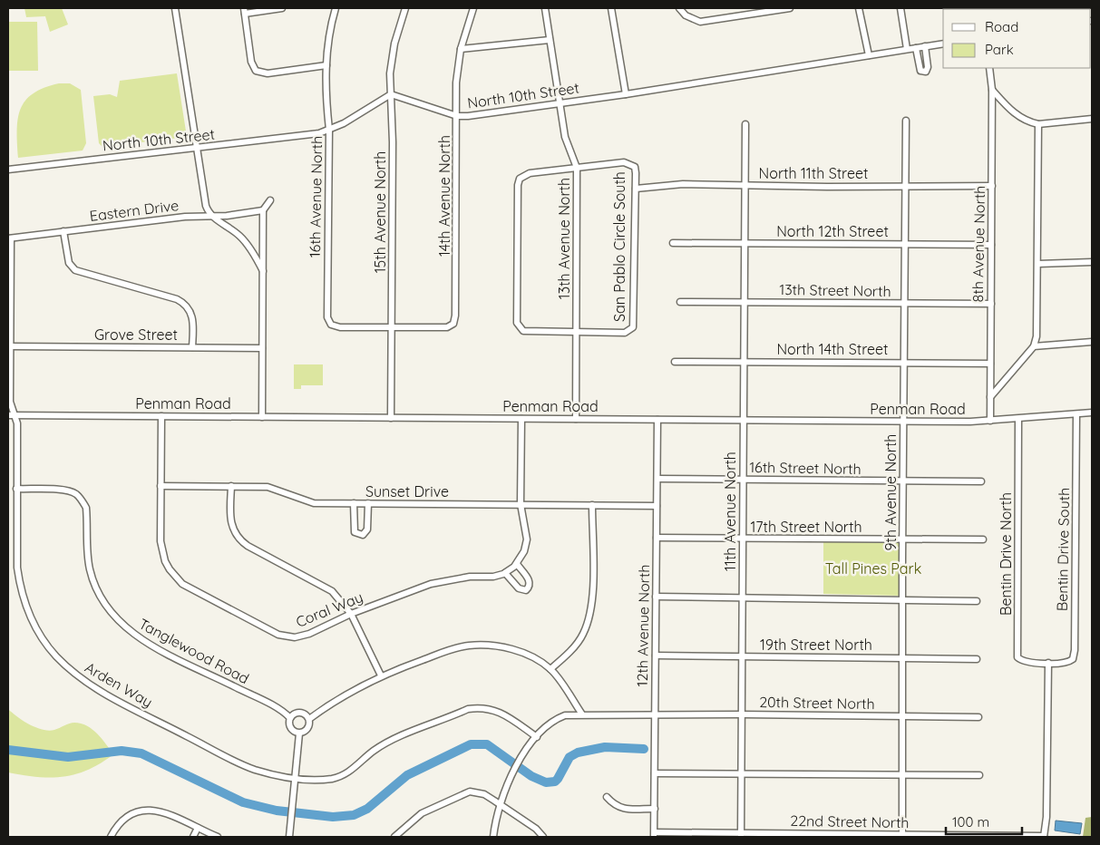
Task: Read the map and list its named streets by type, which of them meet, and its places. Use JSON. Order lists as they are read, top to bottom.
{
  "streets": {
    "street": [
      "North 10th Street",
      "North 11th Street",
      "14th Avenue North",
      "16th Avenue North",
      "Eastern Drive",
      "15th Avenue North",
      "North 12th Street",
      "13th Avenue North",
      "8th Avenue North",
      "San Pablo Circle South",
      "13th Street North",
      "Grove Street",
      "North 14th Street",
      "Penman Road",
      "16th Street North",
      "Sunset Drive",
      "9th Avenue North",
      "11th Avenue North",
      "17th Street North",
      "Bentin Drive South",
      "Bentin Drive North",
      "Coral Way",
      "12th Avenue North",
      "19th Street North",
      "Tanglewood Road",
      "Arden Way",
      "20th Street North",
      "22nd Street North"
    ]
  },
  "crossings": [
    ["North 10th Street", "14th Avenue North"],
    ["North 10th Street", "16th Avenue North"],
    ["North 10th Street", "15th Avenue North"],
    ["North 10th Street", "13th Avenue North"],
    ["North 11th Street", "8th Avenue North"],
    ["North 11th Street", "San Pablo Circle South"],
    ["North 11th Street", "9th Avenue North"],
    ["North 11th Street", "11th Avenue North"],
    ["14th Avenue North", "16th Avenue North"],
    ["14th Avenue North", "15th Avenue North"],
    ["16th Avenue North", "15th Avenue North"],
    ["Eastern Drive", "Arden Way"],
    ["15th Avenue North", "Penman Road"],
    ["North 12th Street", "8th Avenue North"],
    ["North 12th Street", "9th Avenue North"],
    ["North 12th Street", "11th Avenue North"],
    ["13th Avenue North", "San Pablo Circle South"],
    ["13th Avenue North", "Penman Road"],
    ["8th Avenue North", "13th Street North"],
    ["8th Avenue North", "North 14th Street"],
    ["8th Avenue North", "Penman Road"],
    ["13th Street North", "9th Avenue North"],
    ["13th Street North", "11th Avenue North"],
    ["Grove Street", "Arden Way"],
    ["North 14th Street", "9th Avenue North"],
    ["North 14th Street", "11th Avenue North"],
    ["Penman Road", "9th Avenue North"],
    ["Penman Road", "11th Avenue North"],
    ["Penman Road", "Bentin Drive South"],
    ["Penman Road", "Bentin Drive North"],
    ["Penman Road", "Coral Way"],
    ["Penman Road", "12th Avenue North"],
    ["Penman Road", "Arden Way"],
    ["16th Street North", "9th Avenue North"],
    ["16th Street North", "11th Avenue North"],
    ["16th Street North", "12th Avenue North"],
    ["Sunset Drive", "Coral Way"],
    ["Sunset Drive", "12th Avenue North"],
    ["9th Avenue North", "17th Street North"],
    ["9th Avenue North", "19th Street North"],
    ["9th Avenue North", "20th Street North"],
    ["9th Avenue North", "22nd Street North"],
    ["11th Avenue North", "17th Street North"],
    ["11th Avenue North", "19th Street North"],
    ["11th Avenue North", "20th Street North"],
    ["11th Avenue North", "22nd Street North"],
    ["17th Street North", "12th Avenue North"],
    ["Bentin Drive South", "Bentin Drive North"],
    ["12th Avenue North", "19th Street North"],
    ["12th Avenue North", "20th Street North"],
    ["12th Avenue North", "22nd Street North"],
    ["Tanglewood Road", "Arden Way"],
    ["Arden Way", "20th Street North"]
  ],
  "parks": ["Tall Pines Park"],
  "legend": ["Road", "Park"],
  "scale_bar": "100 m"
}
